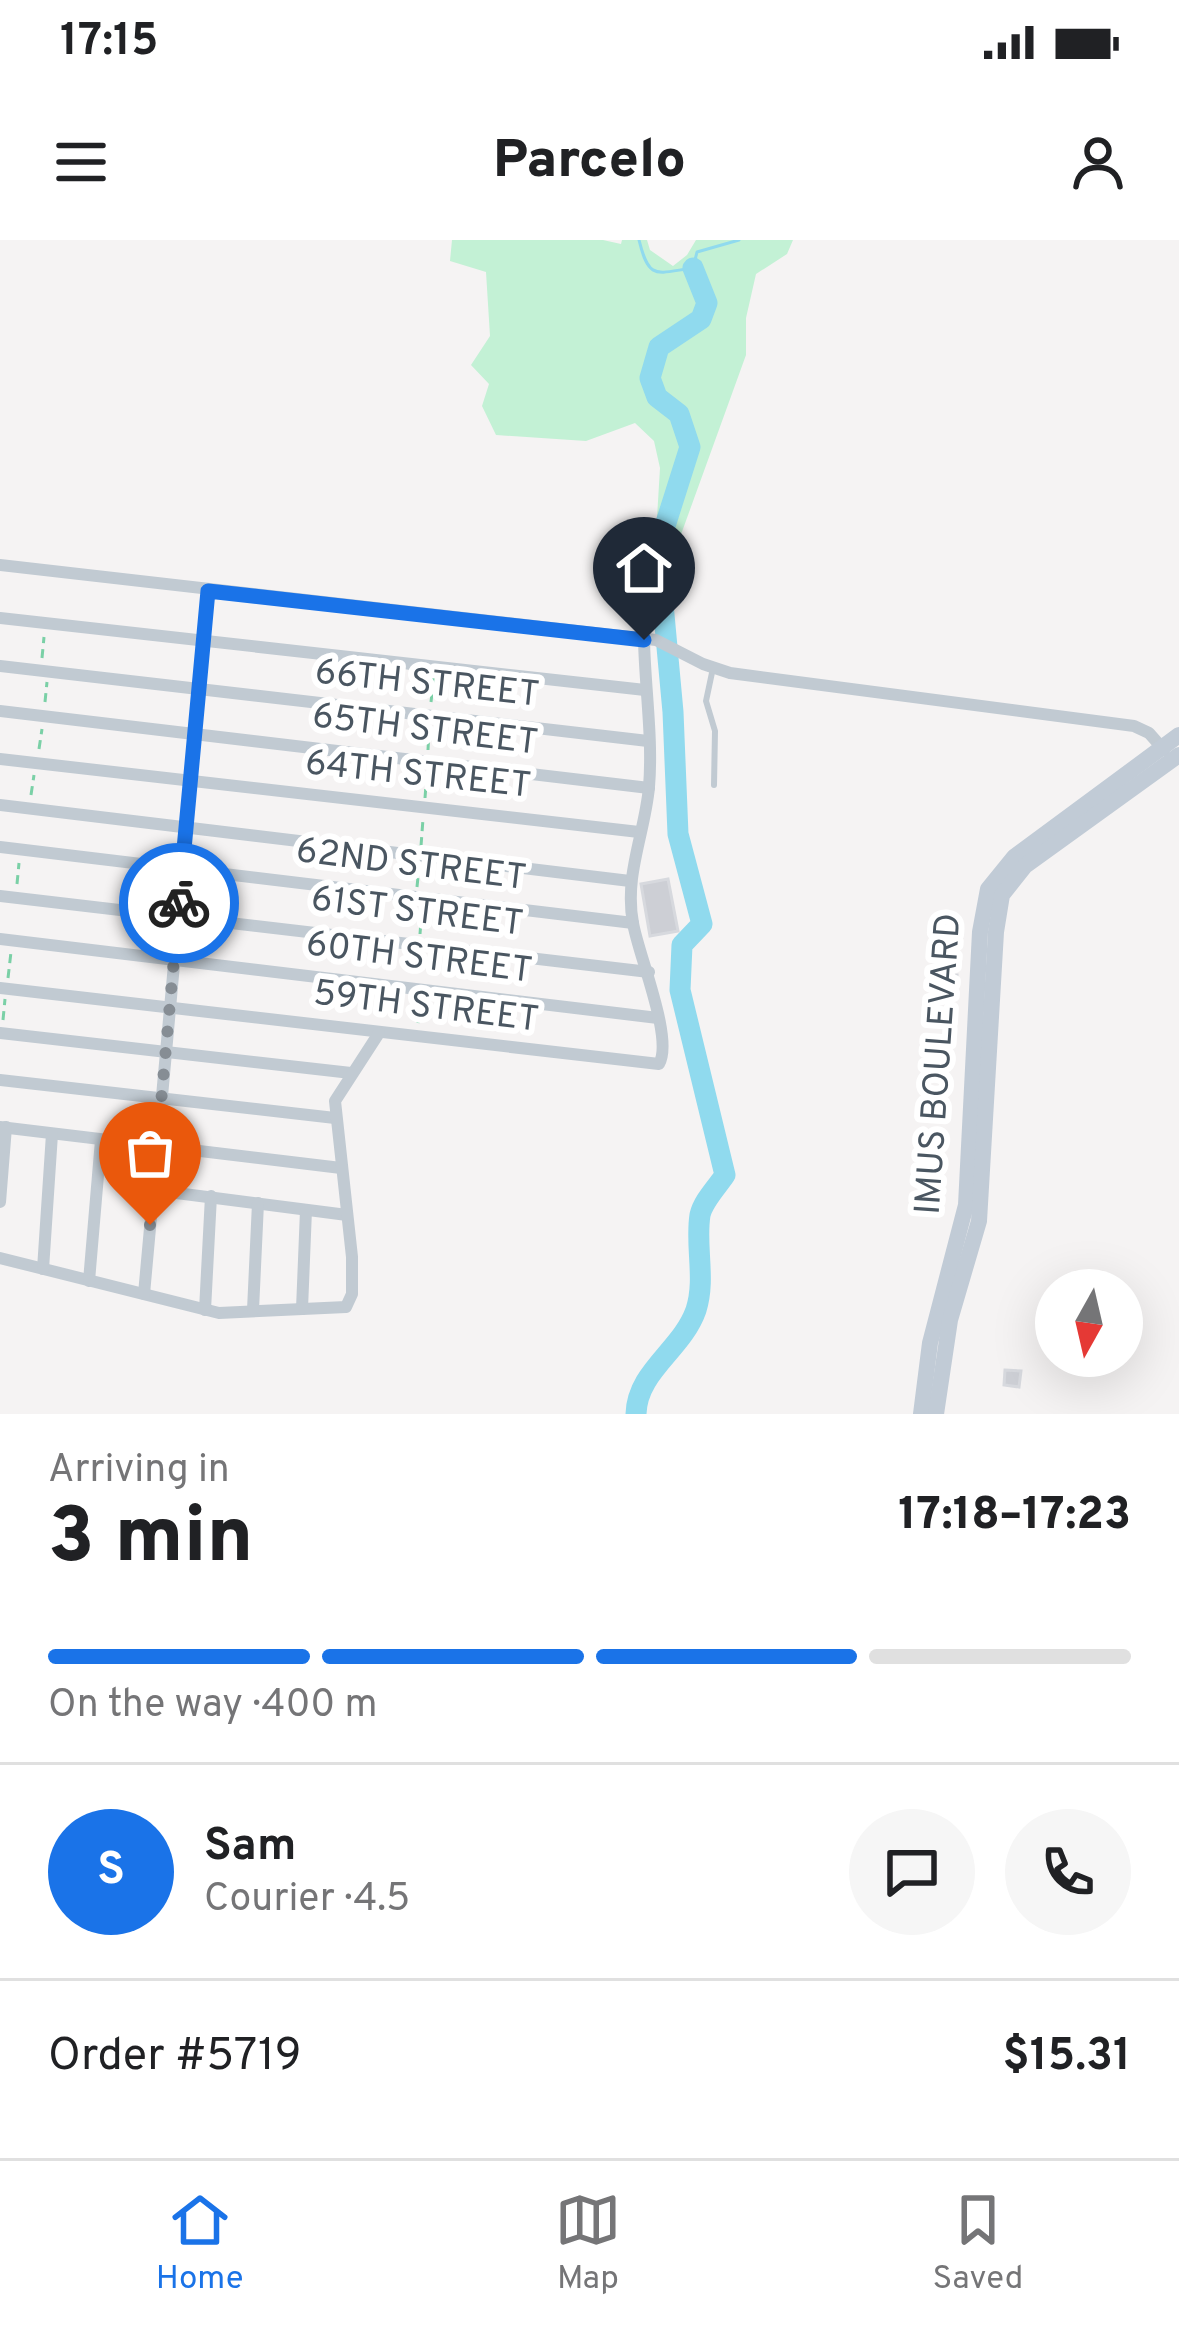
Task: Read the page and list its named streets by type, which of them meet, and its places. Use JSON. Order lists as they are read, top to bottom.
{
  "streets": {
    "main road": ["IMUS BOULEVARD"],
    "street": [
      "66TH STREET",
      "65TH STREET",
      "64TH STREET",
      "62ND STREET",
      "61ST STREET",
      "60TH STREET",
      "59TH STREET"
    ]
  },
  "crossings": [
    ["60TH STREET", "59TH STREET"]
  ],
  "north": "bottom",
  "page": {
    "status": "17:15",
    "header": "Parcelo",
    "heading": ["3 min", "Arriving in", "17:18–17:23"],
    "panel": [
      "Sam",
      "Courier · 4.5",
      "Order #5719",
      "$15.31"
    ],
    "bar": "On the way · 400 m",
    "round": "S",
    "tabs": ["Home", "Map", "Saved"]
  }
}
